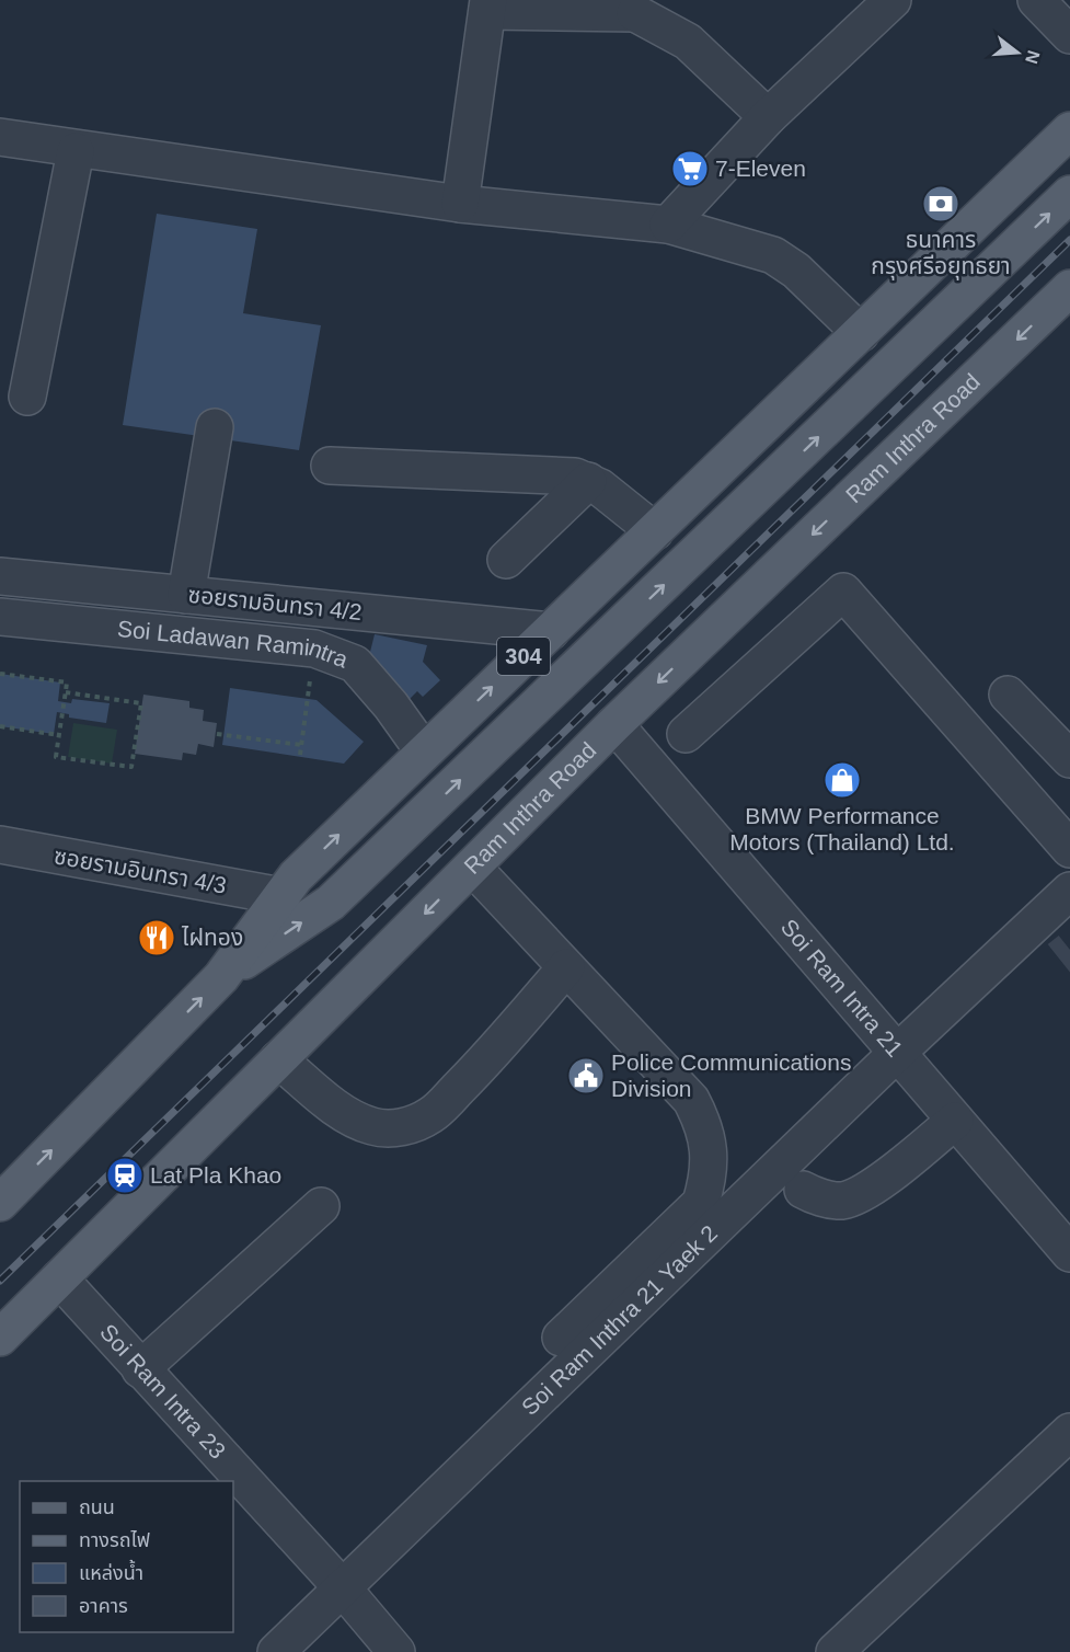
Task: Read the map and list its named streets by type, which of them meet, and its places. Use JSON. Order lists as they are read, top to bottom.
{
  "streets": {
    "main road": ["Ram Inthra Road", "304"],
    "street": [
      "ซอยรามอินทรา 4/2",
      "Soi Ladawan Ramintra",
      "ซอยรามอินทรา 4/3",
      "Soi Ram Intra 21",
      "Soi Ram Inthra 21 Yaek 2",
      "Soi Ram Intra 23"
    ]
  },
  "crossings": [
    ["Ram Inthra Road", "Soi Ram Intra 21"],
    ["Ram Inthra Road", "Soi Ram Intra 23"],
    ["ซอยรามอินทรา 4/2", "304"],
    ["Soi Ladawan Ramintra", "304"],
    ["304", "ซอยรามอินทรา 4/3"],
    ["Soi Ram Intra 21", "Soi Ram Inthra 21 Yaek 2"],
    ["Soi Ram Inthra 21 Yaek 2", "Soi Ram Intra 23"]
  ],
  "places": {
    "supermarket": ["7-Eleven"],
    "bank": ["ธนาคาร กรุงศรีอยุทธยา"],
    "shop": ["BMW Performance Motors (Thailand) Ltd."],
    "restaurant": ["ไฝทอง"],
    "public building": ["Police Communications Division"],
    "station": ["Lat Pla Khao"]
  },
  "legend": [
    "ถนน",
    "ทางรถไฟ",
    "แหล่งน้ำ",
    "อาคาร"
  ],
  "north": "right"
}
